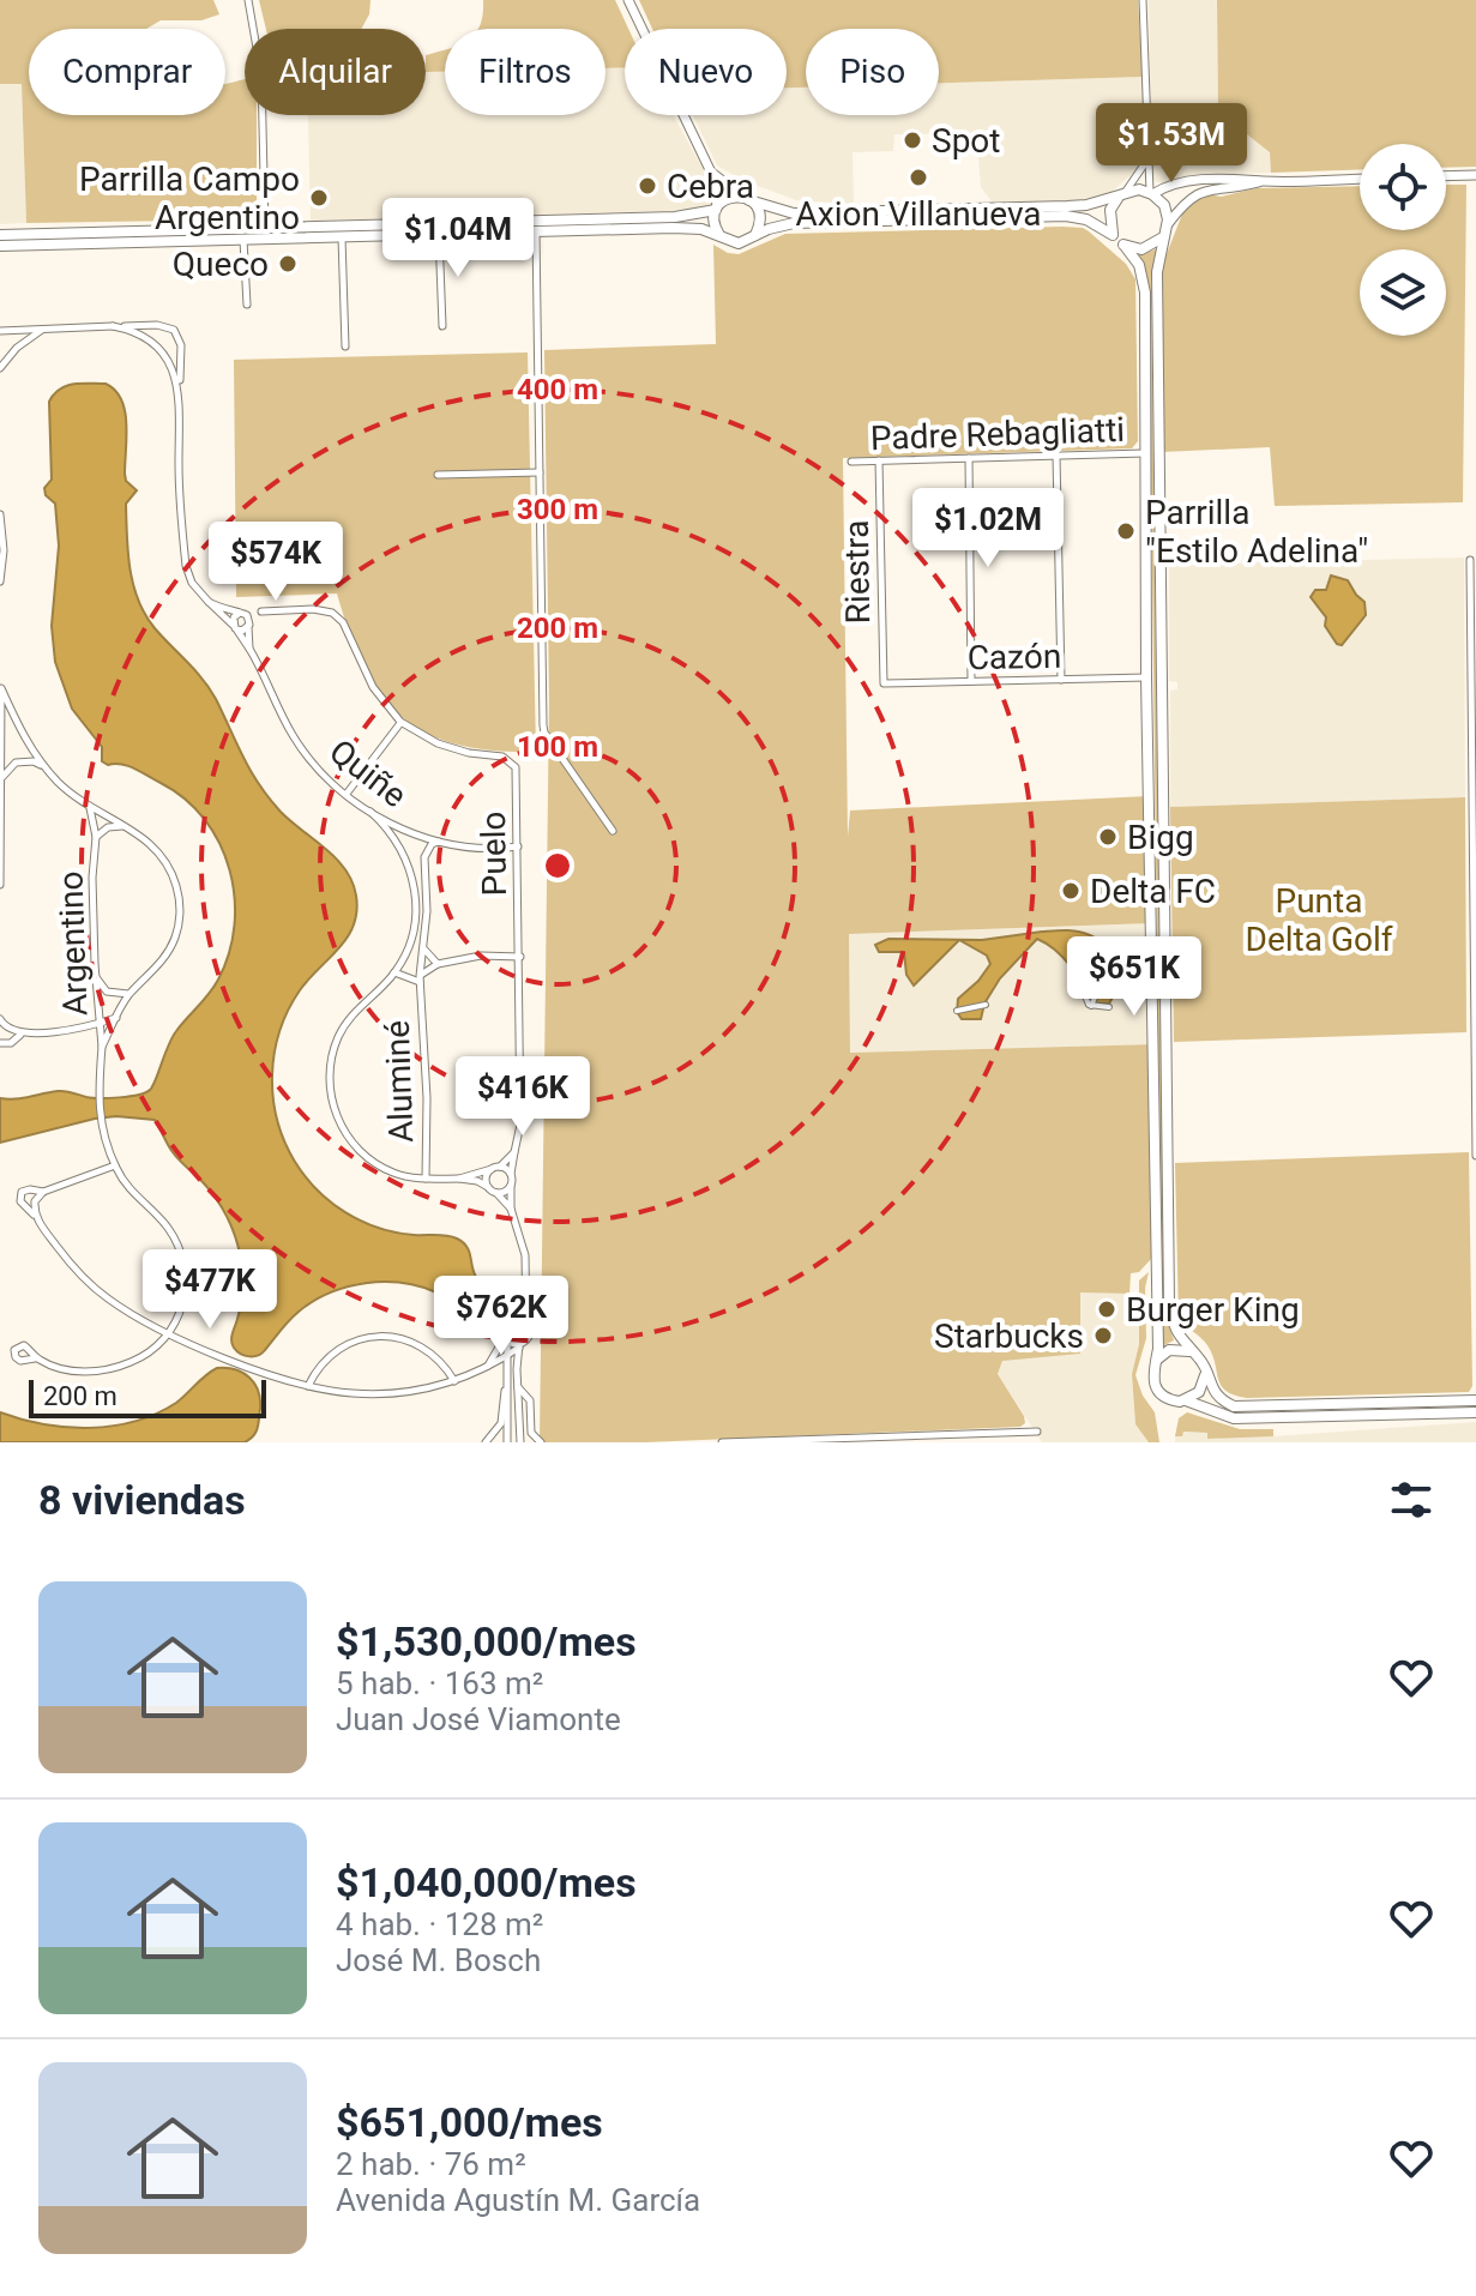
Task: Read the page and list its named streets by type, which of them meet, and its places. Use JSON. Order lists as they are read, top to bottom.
{
  "streets": {
    "street": [
      "Padre Rebagliatti",
      "Riestra",
      "Cazón",
      "Quiñe",
      "Puelo",
      "Argentino",
      "Aluminé"
    ]
  },
  "crossings": [
    ["Padre Rebagliatti", "Riestra"],
    ["Riestra", "Cazón"],
    ["Quiñe", "Puelo"],
    ["Quiñe", "Aluminé"]
  ],
  "parks": ["Punta Delta Golf"],
  "places": [
    "Spot",
    "Axion Villanueva",
    "Cebra",
    "Parrilla Campo Argentino",
    "Queco",
    "Parrilla \"Estilo Adelina\"",
    "Bigg",
    "Delta FC",
    "Burger King",
    "Starbucks"
  ],
  "scale_bar": "200 m",
  "page": {
    "chip": [
      "Comprar",
      "Alquilar",
      "Filtros",
      "Nuevo",
      "Piso"
    ],
    "price": [
      "$1.53M",
      "$1.04M",
      "$1.02M",
      "$574K",
      "$651K",
      "$416K",
      "$477K",
      "$762K"
    ],
    "scale": "200 m",
    "heading": "8 viviendas",
    "list": [
      {
        "name": "$1,530,000/mes",
        "note": "5 hab. · 163 m² · Juan José Viamonte"
      },
      {
        "name": "$1,040,000/mes",
        "note": "4 hab. · 128 m² · José M. Bosch"
      },
      {
        "name": "$651,000/mes",
        "note": "2 hab. · 76 m² · Avenida Agustín M. García"
      }
    ]
  },
  "rings": [
    "400 m",
    "300 m",
    "200 m",
    "100 m"
  ]
}
